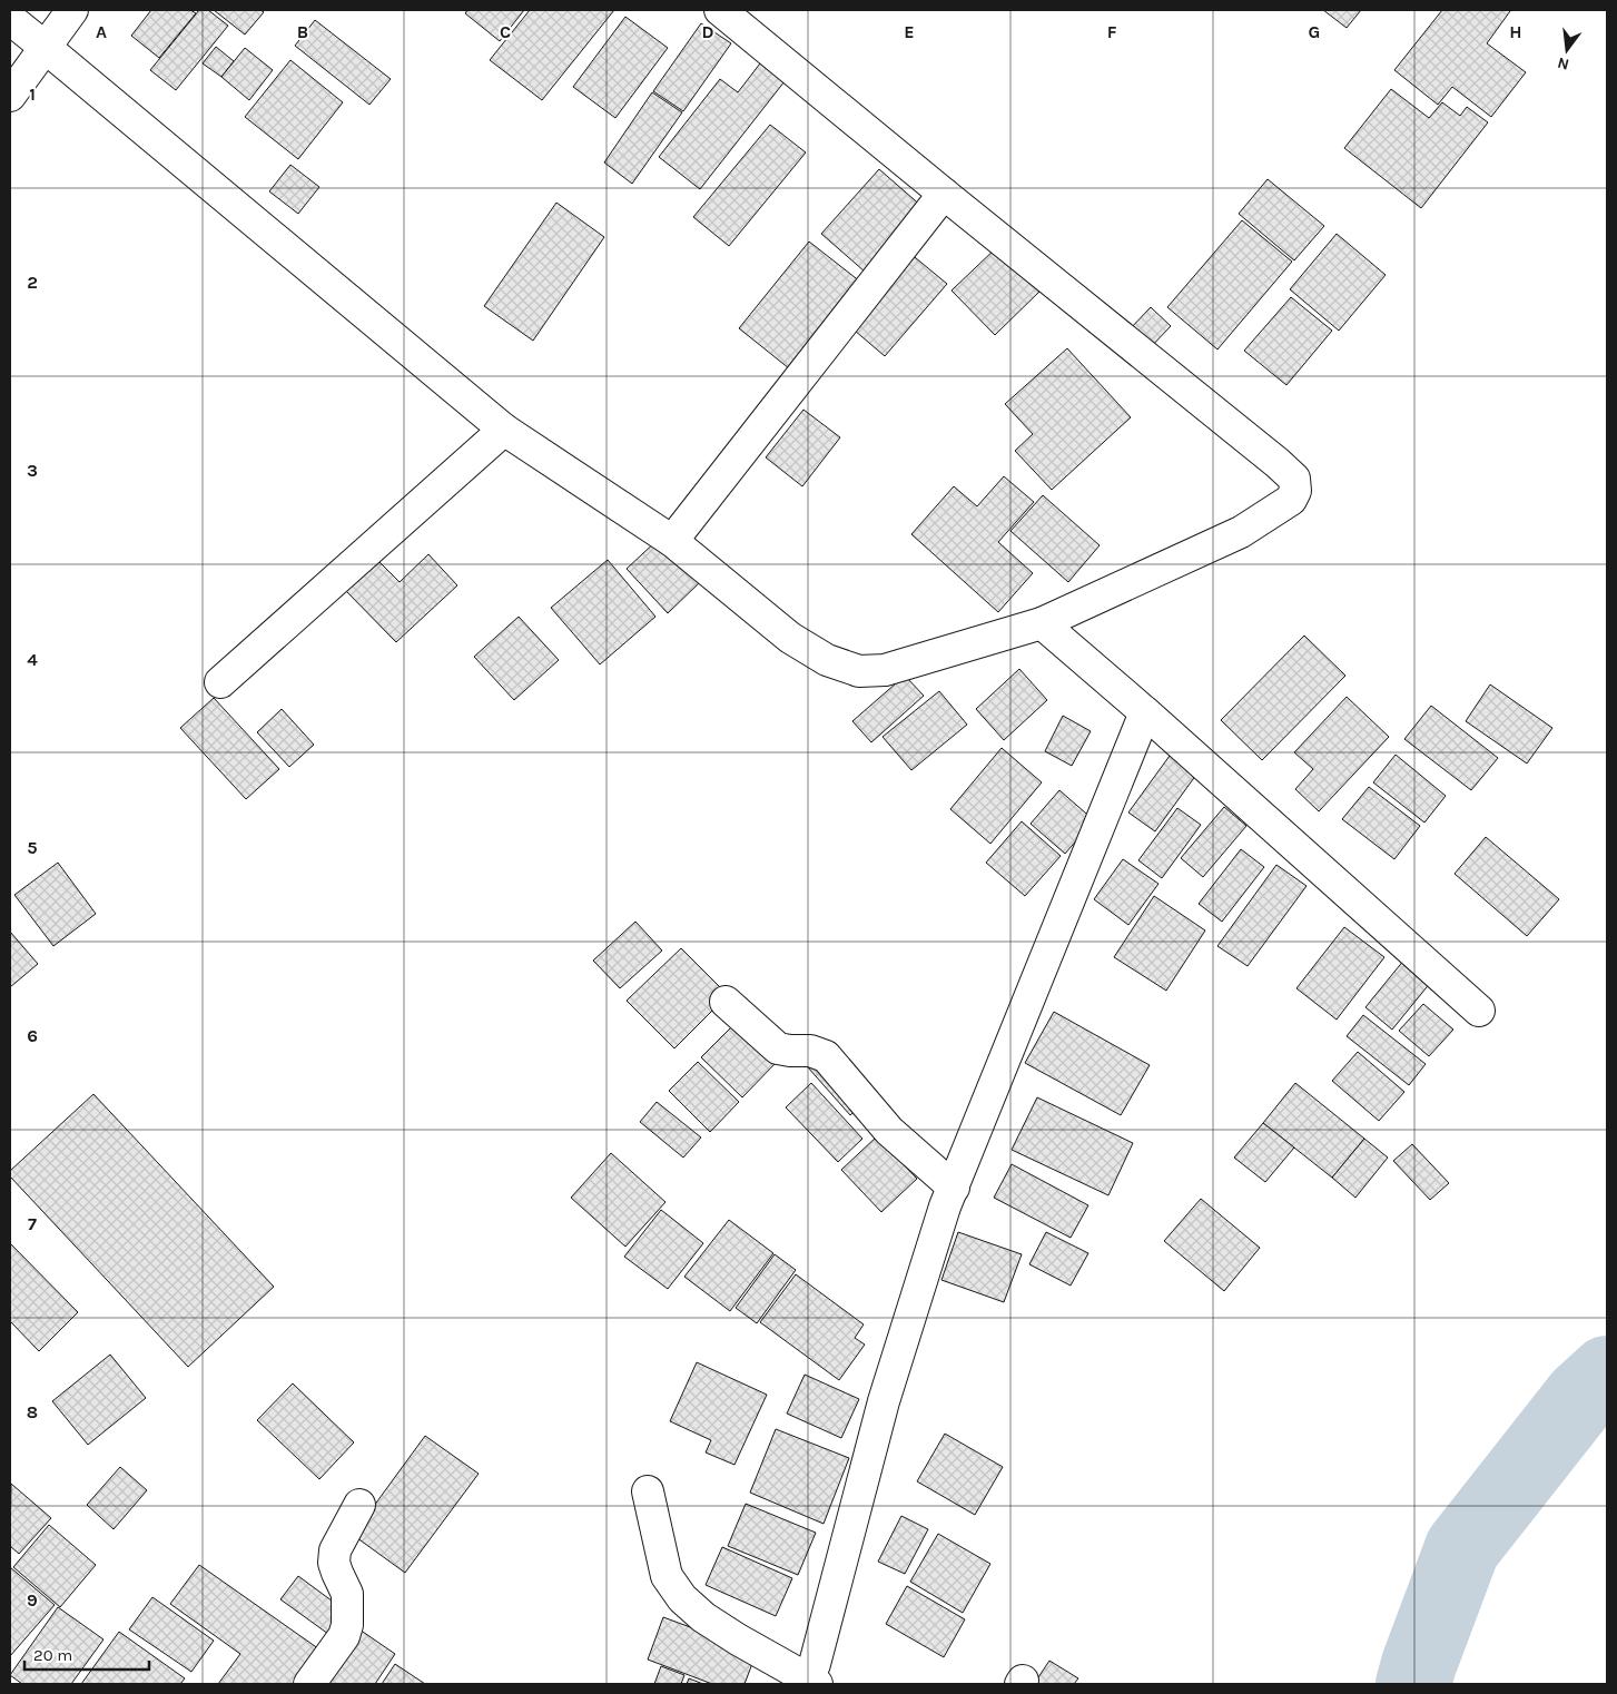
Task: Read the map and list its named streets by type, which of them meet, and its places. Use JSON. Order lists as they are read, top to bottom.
{
  "scale_bar": "20 m",
  "north": "bottom",
  "grid": {
    "columns": [
      "A",
      "B",
      "C",
      "D",
      "E",
      "F",
      "G",
      "H"
    ],
    "rows": [
      "1",
      "2",
      "3",
      "4",
      "5",
      "6",
      "7",
      "8",
      "9"
    ]
  }
}
